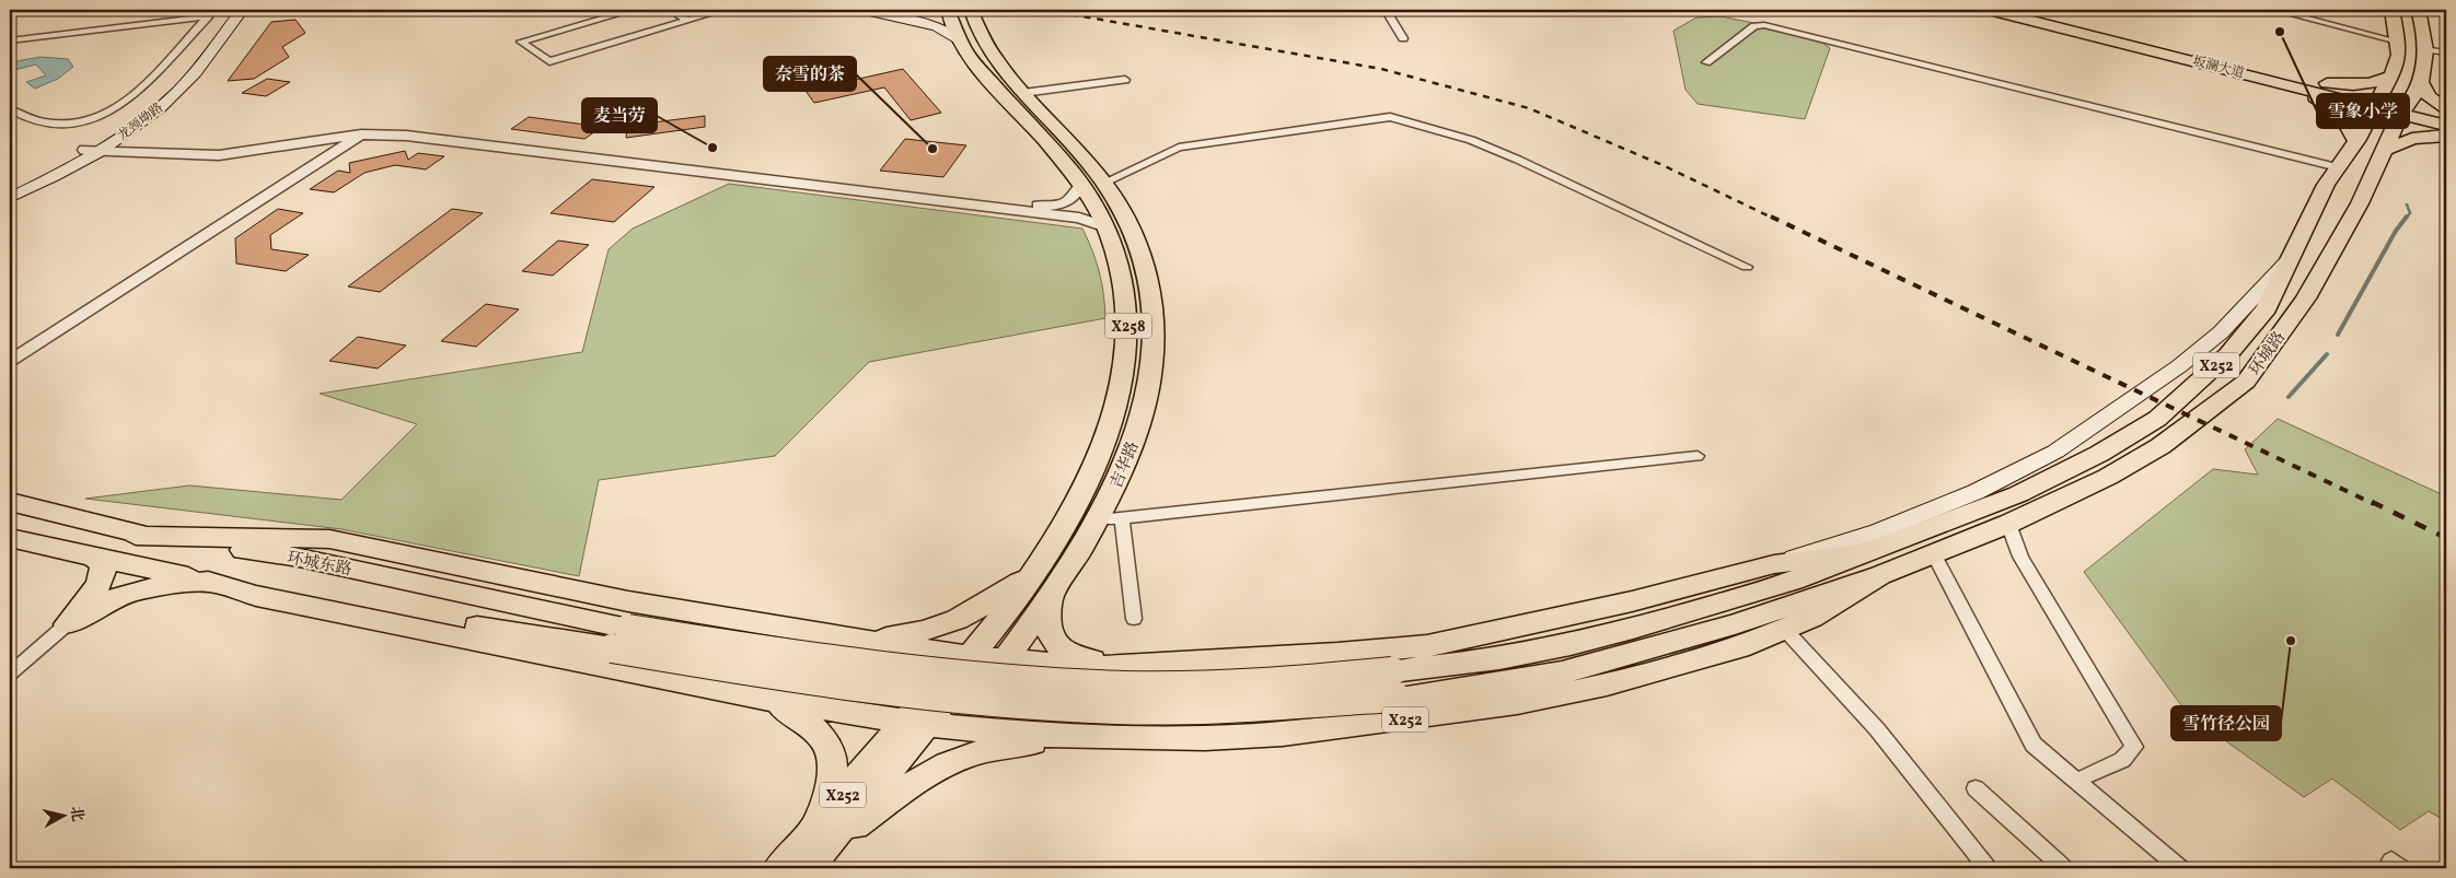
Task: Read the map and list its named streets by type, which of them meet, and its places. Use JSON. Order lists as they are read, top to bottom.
{
  "streets": {
    "main road": [
      "坂澜大道",
      "龙颈坳路",
      "X258",
      "环城路",
      "X252",
      "吉华路",
      "环城东路"
    ]
  },
  "crossings": [
    ["坂澜大道", "环城路"],
    ["环城路", "X252"],
    ["X252", "吉华路"]
  ],
  "places": [
    "雪象小学",
    "麦当劳",
    "奈雪的茶",
    "雪竹径公园"
  ],
  "north": "right"
}
